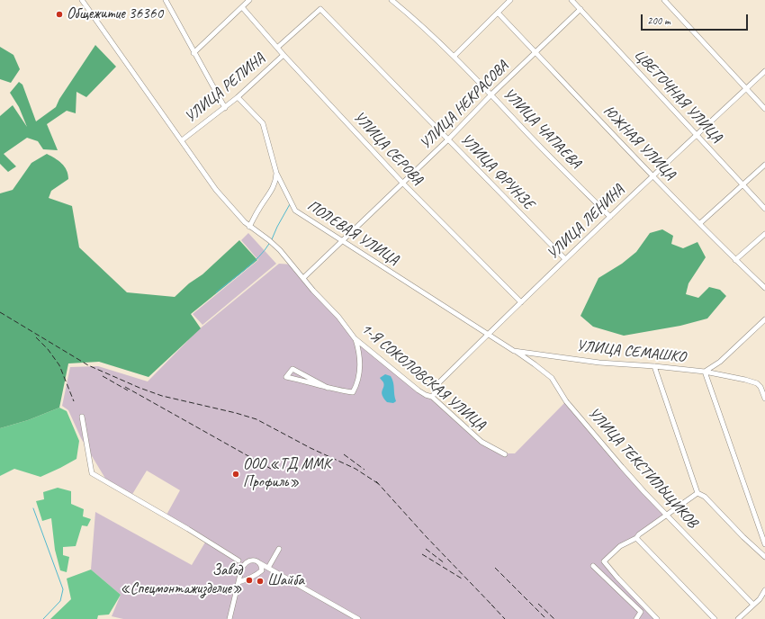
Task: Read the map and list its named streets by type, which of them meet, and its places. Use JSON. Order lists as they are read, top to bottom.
{
  "streets": {
    "street": [
      "УЛИЦА РЕПИНА",
      "ЦВЕТОЧНАЯ УЛИЦА",
      "УЛИЦА НЕКРАСОВА",
      "УЛИЦА ЧАПАЕВА",
      "ЮЖНАЯ УЛИЦА",
      "УЛИЦА СЕРОВА",
      "УЛИЦА ФРУНЗЕ",
      "УЛИЦА ЛЕНИНА",
      "ПОЛЕВАЯ УЛИЦА",
      "УЛИЦА СЕМАШКО",
      "1-Я СОКОЛОВСКАЯ УЛИЦА",
      "УЛИЦА ТЕКСТИЛЬЩИКОВ"
    ]
  },
  "crossings": [
    ["УЛИЦА РЕПИНА", "УЛИЦА СЕРОВА"],
    ["УЛИЦА РЕПИНА", "УЛИЦА ФРУНЗЕ"],
    ["УЛИЦА РЕПИНА", "ПОЛЕВАЯ УЛИЦА"],
    ["УЛИЦА РЕПИНА", "1-Я СОКОЛОВСКАЯ УЛИЦА"],
    ["ЦВЕТОЧНАЯ УЛИЦА", "УЛИЦА НЕКРАСОВА"],
    ["ЦВЕТОЧНАЯ УЛИЦА", "УЛИЦА ЛЕНИНА"],
    ["УЛИЦА НЕКРАСОВА", "УЛИЦА ЧАПАЕВА"],
    ["УЛИЦА НЕКРАСОВА", "ЮЖНАЯ УЛИЦА"],
    ["УЛИЦА НЕКРАСОВА", "УЛИЦА СЕРОВА"],
    ["УЛИЦА НЕКРАСОВА", "УЛИЦА ФРУНЗЕ"],
    ["УЛИЦА НЕКРАСОВА", "ПОЛЕВАЯ УЛИЦА"],
    ["УЛИЦА НЕКРАСОВА", "1-Я СОКОЛОВСКАЯ УЛИЦА"],
    ["УЛИЦА ЧАПАЕВА", "УЛИЦА ЛЕНИНА"],
    ["ЮЖНАЯ УЛИЦА", "УЛИЦА ЛЕНИНА"],
    ["УЛИЦА СЕРОВА", "УЛИЦА ЛЕНИНА"],
    ["УЛИЦА ФРУНЗЕ", "УЛИЦА ЛЕНИНА"],
    ["УЛИЦА ЛЕНИНА", "ПОЛЕВАЯ УЛИЦА"],
    ["УЛИЦА ЛЕНИНА", "УЛИЦА СЕМАШКО"],
    ["УЛИЦА ЛЕНИНА", "1-Я СОКОЛОВСКАЯ УЛИЦА"],
    ["ПОЛЕВАЯ УЛИЦА", "УЛИЦА СЕМАШКО"],
    ["УЛИЦА СЕМАШКО", "УЛИЦА ТЕКСТИЛЬЩИКОВ"]
  ],
  "places": [
    "Общежитие 36360",
    "ООО «ТД ММК Профиль»",
    "Завод «Спецмонтажизделие»",
    "Шайба"
  ],
  "scale_bar": "200 m"
}
